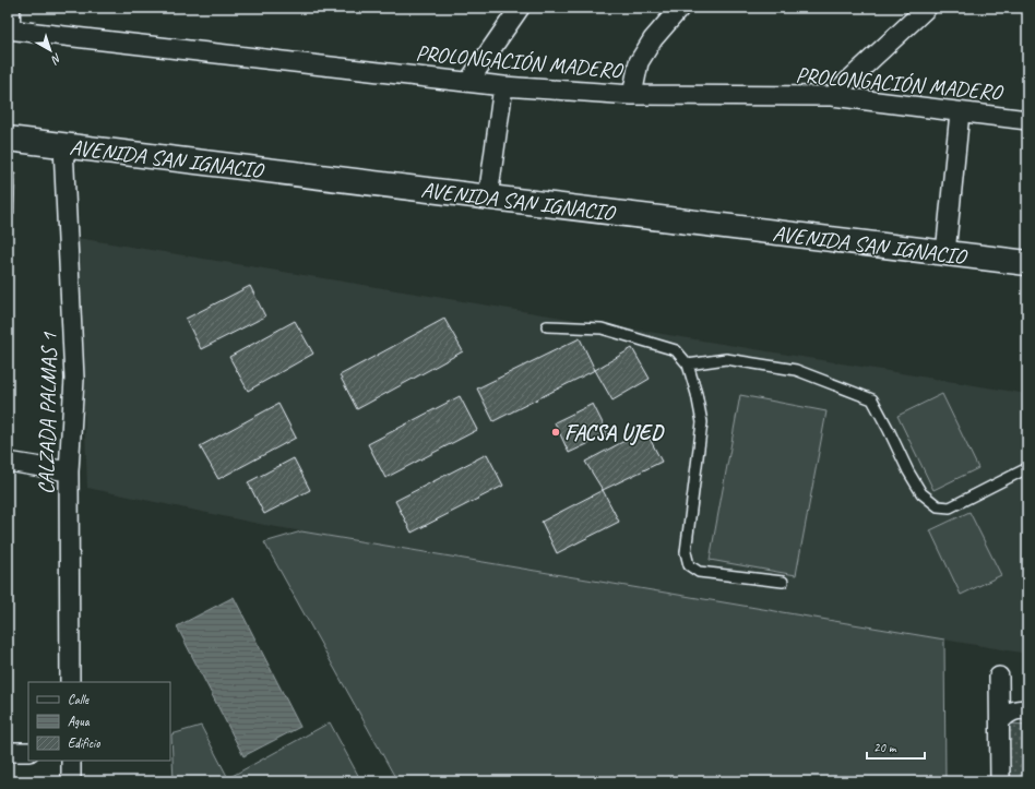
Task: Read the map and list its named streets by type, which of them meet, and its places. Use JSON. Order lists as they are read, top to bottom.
{
  "streets": {
    "street": ["PROLONGACIÓN MADERO", "AVENIDA SAN IGNACIO", "CALZADA PALMAS 1"]
  },
  "crossings": [
    ["AVENIDA SAN IGNACIO", "CALZADA PALMAS 1"]
  ],
  "places": ["FACSA UJED"],
  "legend": ["Calle", "Agua", "Edificio"],
  "scale_bar": "20 m",
  "north": "bottom right"
}
